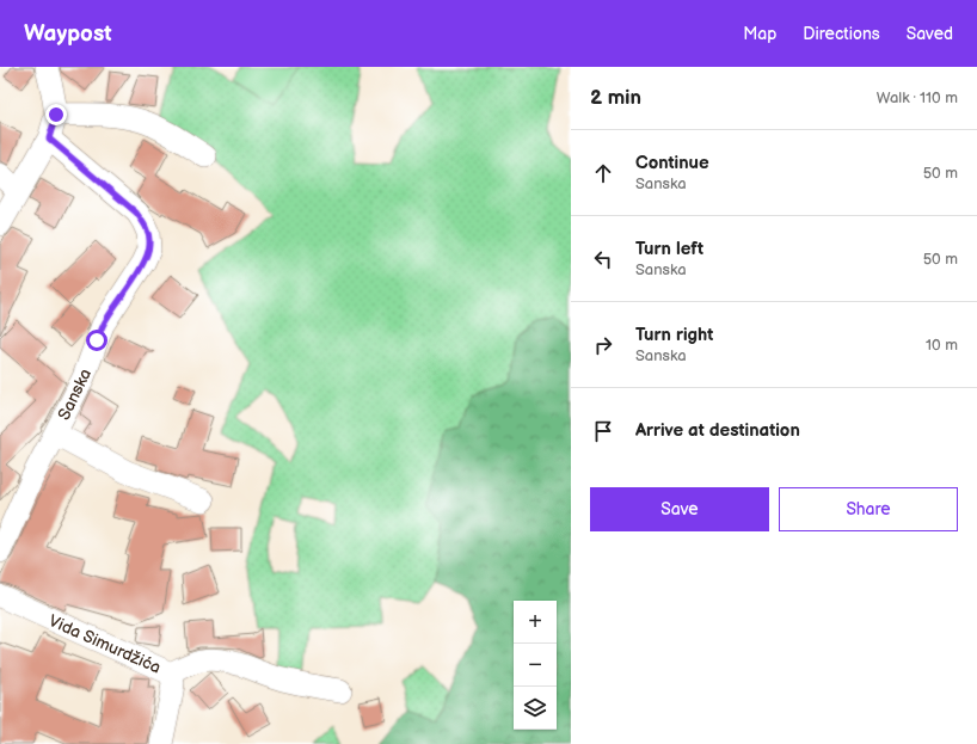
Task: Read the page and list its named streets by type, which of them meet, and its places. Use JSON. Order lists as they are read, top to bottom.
{
  "streets": {
    "street": ["Sanska", "Vida Simurdžića"]
  },
  "page": {
    "header": "Waypost",
    "nav": ["Map", "Directions", "Saved"],
    "heading": ["2 min", "Walk · 110 m"],
    "list": [
      ["Continue", "Sanska", "50 m"],
      ["Turn left", "Sanska", "50 m"],
      ["Turn right", "Sanska", "10 m"],
      "Arrive at destination"
    ],
    "buttons": ["Save", "Share"],
    "map_buttons": ["+", "−"]
  }
}
